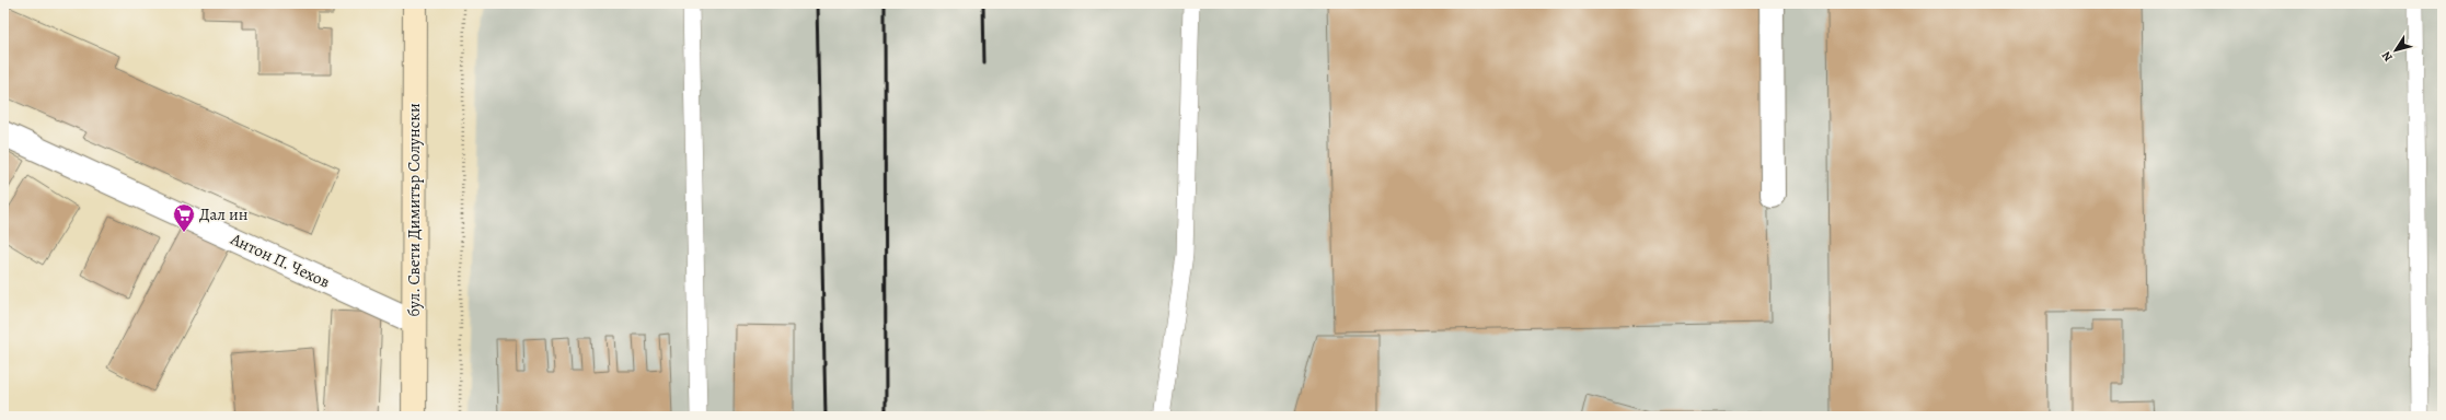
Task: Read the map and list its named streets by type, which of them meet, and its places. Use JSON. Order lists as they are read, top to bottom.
{
  "streets": {
    "main road": ["бул. Свети Димитър Солунски"],
    "street": ["Антон П. Чехов"]
  },
  "crossings": [
    ["бул. Свети Димитър Солунски", "Антон П. Чехов"]
  ],
  "places": {
    "supermarket": ["Дал ин"]
  },
  "north": "bottom left"
}
